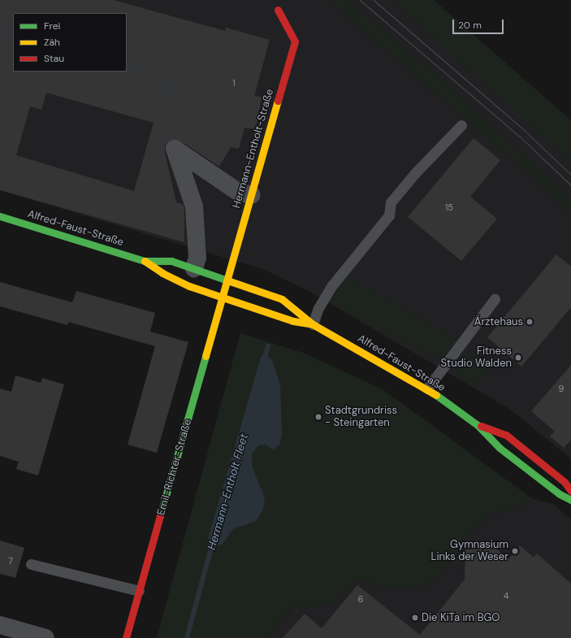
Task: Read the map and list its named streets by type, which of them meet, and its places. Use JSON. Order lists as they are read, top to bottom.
{
  "streets": {
    "street": ["Hermann-Entholt-Straße", "Alfred-Faust-Straße", "Emil-Richter-Straße"]
  },
  "crossings": [
    ["Hermann-Entholt-Straße", "Alfred-Faust-Straße"],
    ["Hermann-Entholt-Straße", "Emil-Richter-Straße"],
    ["Alfred-Faust-Straße", "Emil-Richter-Straße"]
  ],
  "water": ["Hermann-Entholt Fleet"],
  "places": [
    "Ärztehaus",
    "Fitness Studio Walden",
    "Stadtgrundriss - Steingarten",
    "Gymnasium Links der Weser",
    "Die KiTa im BGO"
  ],
  "house_numbers": [
    "1",
    "15",
    "9",
    "7",
    "4",
    "6"
  ],
  "legend": ["Frei", "Zäh", "Stau"],
  "scale_bar": "20 m"
}
